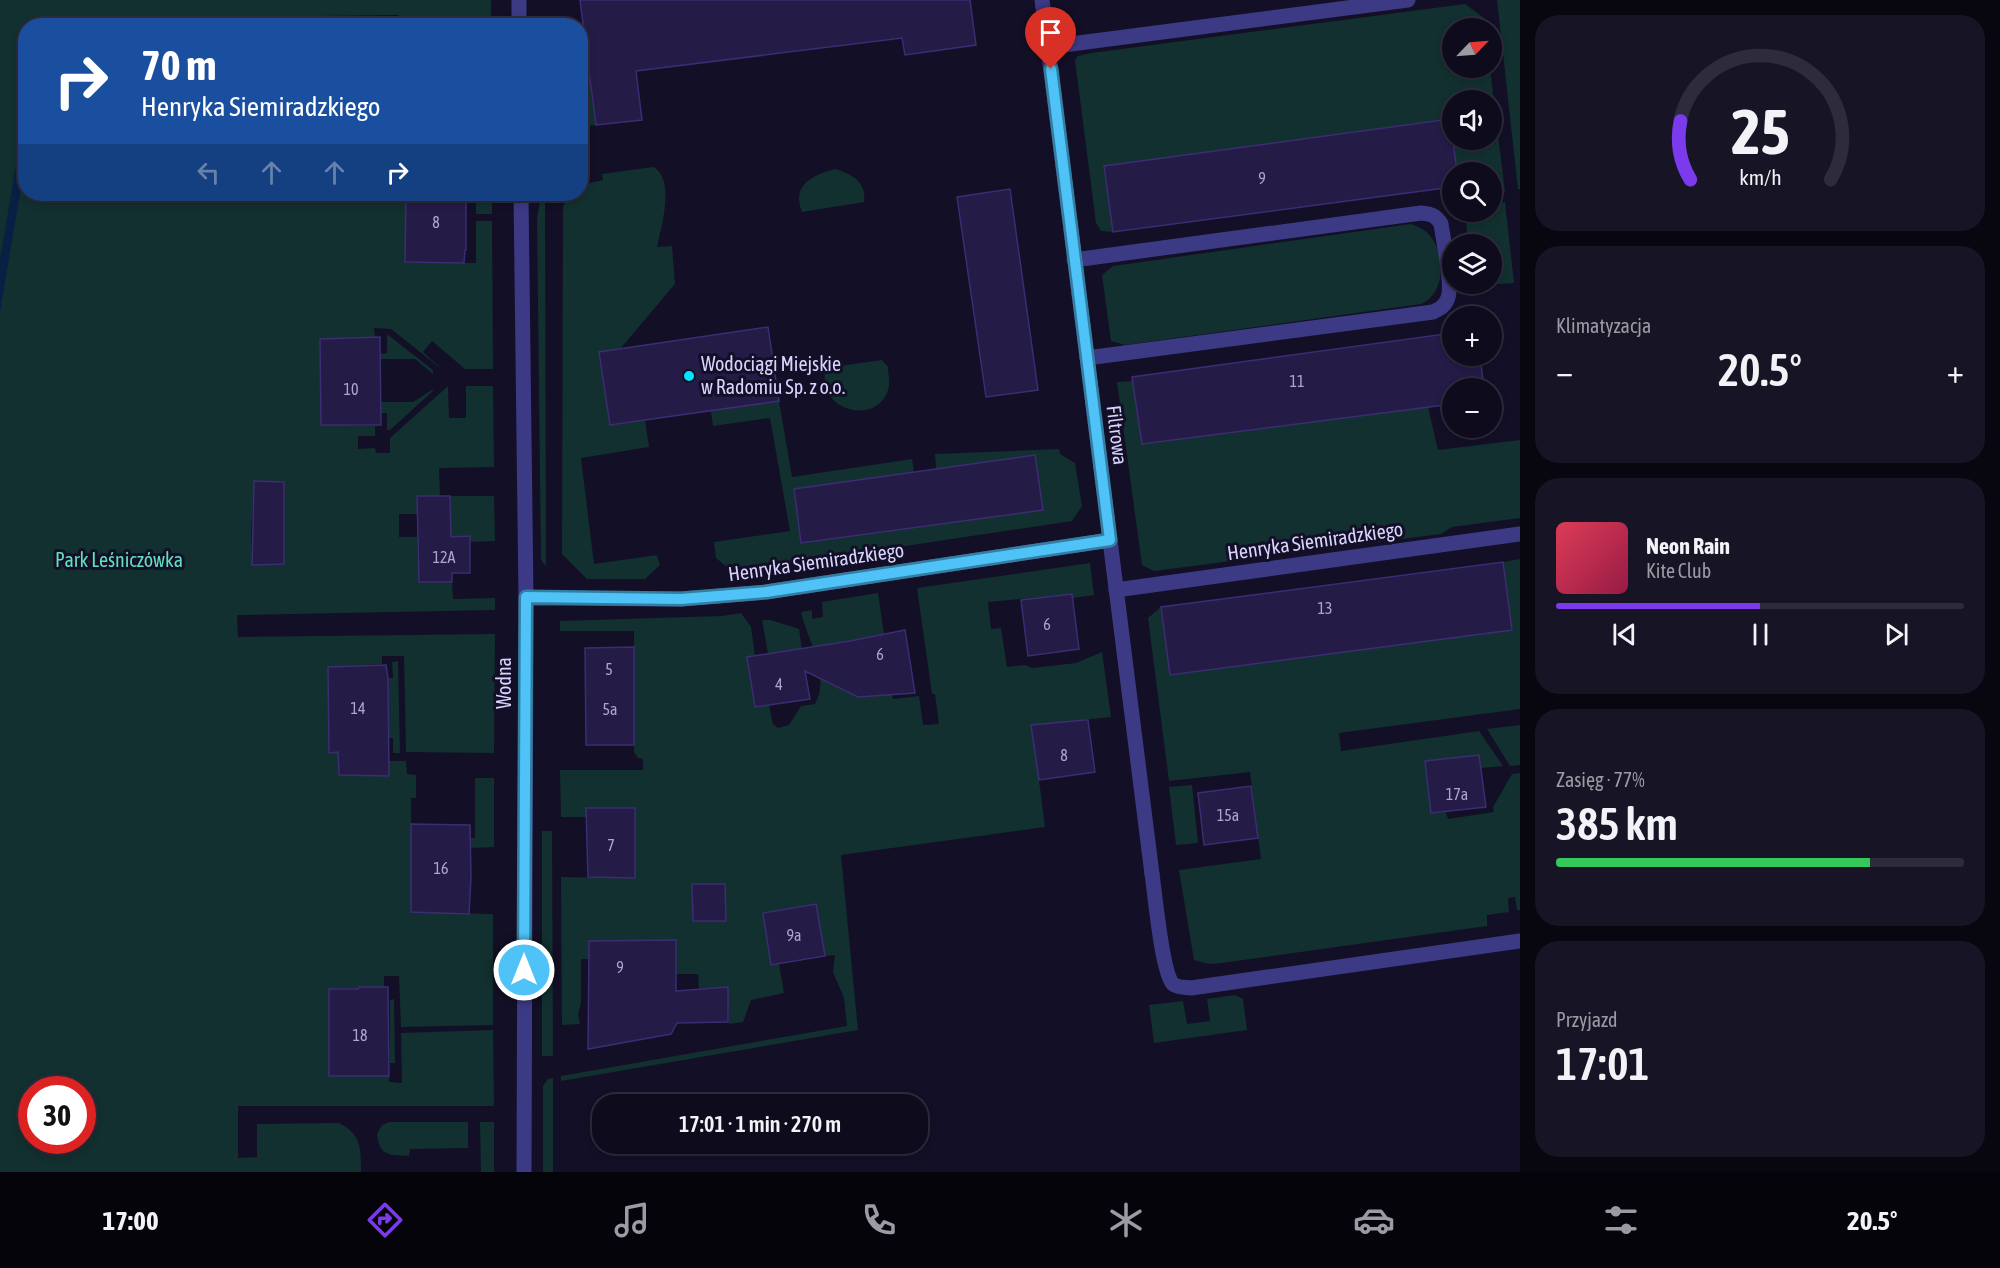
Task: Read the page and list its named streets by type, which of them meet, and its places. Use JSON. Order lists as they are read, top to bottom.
{
  "streets": {
    "street": ["Filtrowa", "Henryka Siemiradzkiego", "Wodna"]
  },
  "crossings": [
    ["Filtrowa", "Henryka Siemiradzkiego"],
    ["Henryka Siemiradzkiego", "Wodna"]
  ],
  "parks": ["Park Leśniczówka"],
  "places": ["Wodociągi Miejskie w Radomiu Sp. z o.o."],
  "house_numbers": [
    "9",
    "8",
    "11",
    "10",
    "12A",
    "13",
    "6",
    "6",
    "5",
    "4",
    "14",
    "5a",
    "8",
    "17a",
    "15a",
    "7",
    "16",
    "9a",
    "9",
    "18"
  ],
  "north": "top right",
  "page": {
    "map_buttons": ["+", "−"],
    "turn": ["70 m", "Henryka Siemiradzkiego"],
    "tile": [
      "Klimatyzacja",
      ["Zasięg · 77%", "385 km"],
      ["Przyjazd", "17:01"]
    ],
    "heat": ["−", "20.5°", "+"],
    "song": ["Neon Rain", "Kite Club"],
    "limit": "30",
    "trip": "17:01 · 1 min · 270 m",
    "tabs": ["17:00", "20.5°"],
    "gauge": ["25", "km/h"]
  }
}
